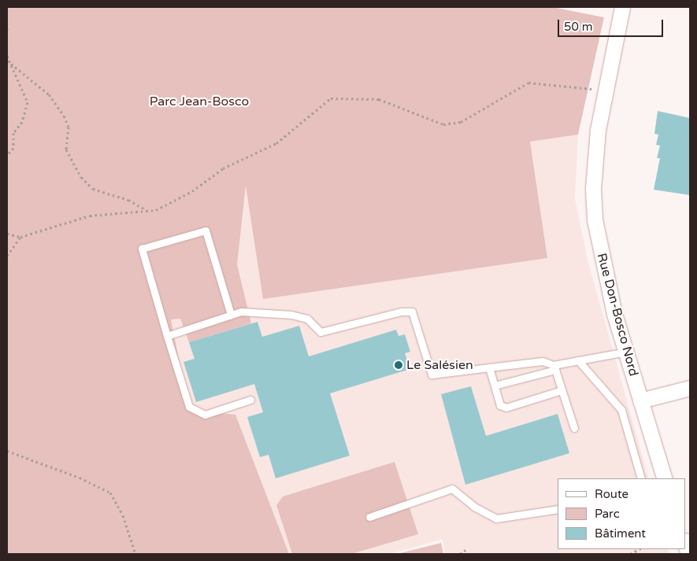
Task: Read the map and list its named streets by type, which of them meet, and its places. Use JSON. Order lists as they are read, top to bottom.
{
  "streets": {
    "street": ["Rue Don-Bosco Nord"]
  },
  "parks": ["Parc Jean-Bosco"],
  "places": ["Le Salésien"],
  "legend": ["Route", "Parc", "Bâtiment"],
  "scale_bar": "50 m"
}
